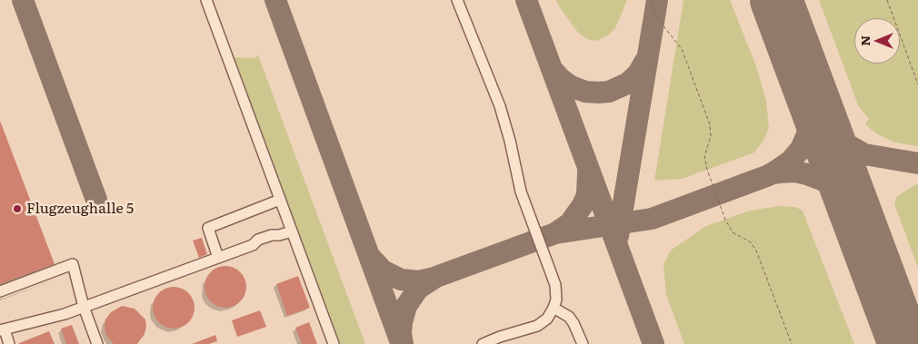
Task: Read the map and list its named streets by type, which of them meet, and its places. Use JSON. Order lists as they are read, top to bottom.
{
  "places": ["Flugzeughalle 5"],
  "north": "left"
}
